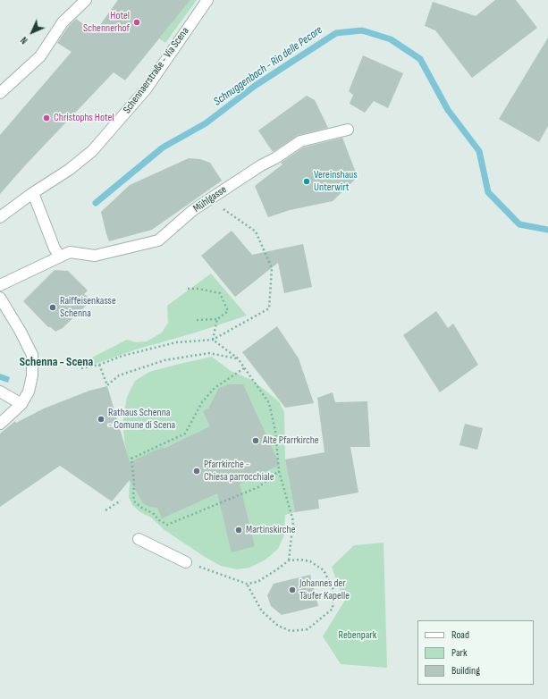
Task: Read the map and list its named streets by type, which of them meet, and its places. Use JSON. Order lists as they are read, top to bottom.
{
  "streets": {
    "street": ["Schennaerstraße - Via Scena", "Mühlgasse"]
  },
  "districts": ["Schenna - Scena"],
  "water": ["Schnuggenbach - Rio delle Pecore"],
  "parks": ["Rebenpark"],
  "places": [
    "Hotel Schennerhof",
    "Christophs Hotel",
    "Vereinshaus Unterwirt",
    "Raiffeisenkasse Schenna",
    "Rathaus Schenna - Comune di Scena",
    "Alte Pfarrkirche",
    "Pfarrkirche - Chiesa parrocchiale",
    "Martinskirche",
    "Johannes der Täufer Kapelle"
  ],
  "legend": ["Road", "Park", "Building"],
  "north": "bottom left"
}
